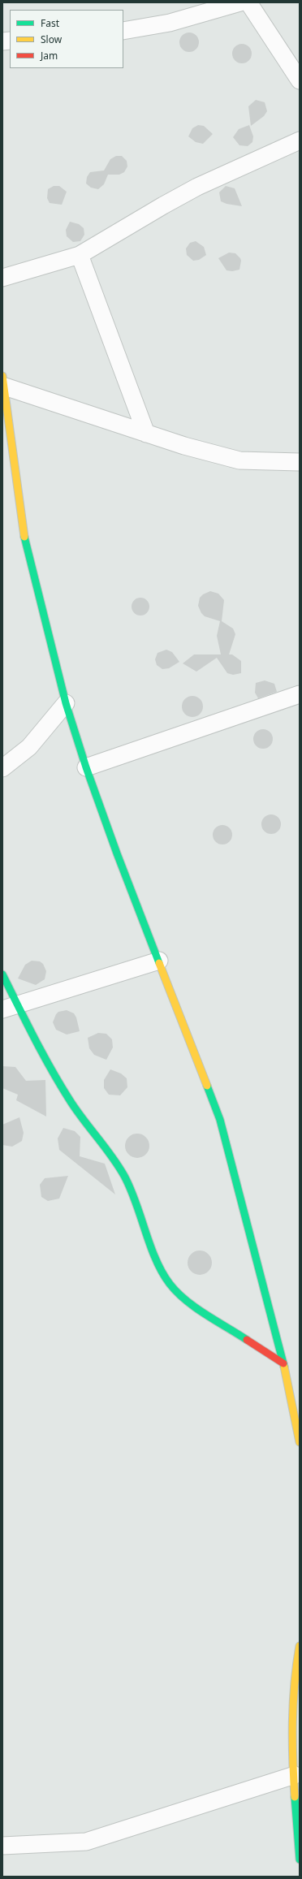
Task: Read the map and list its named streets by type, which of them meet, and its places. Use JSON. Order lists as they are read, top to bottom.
{
  "legend": ["Fast", "Slow", "Jam"]
}
